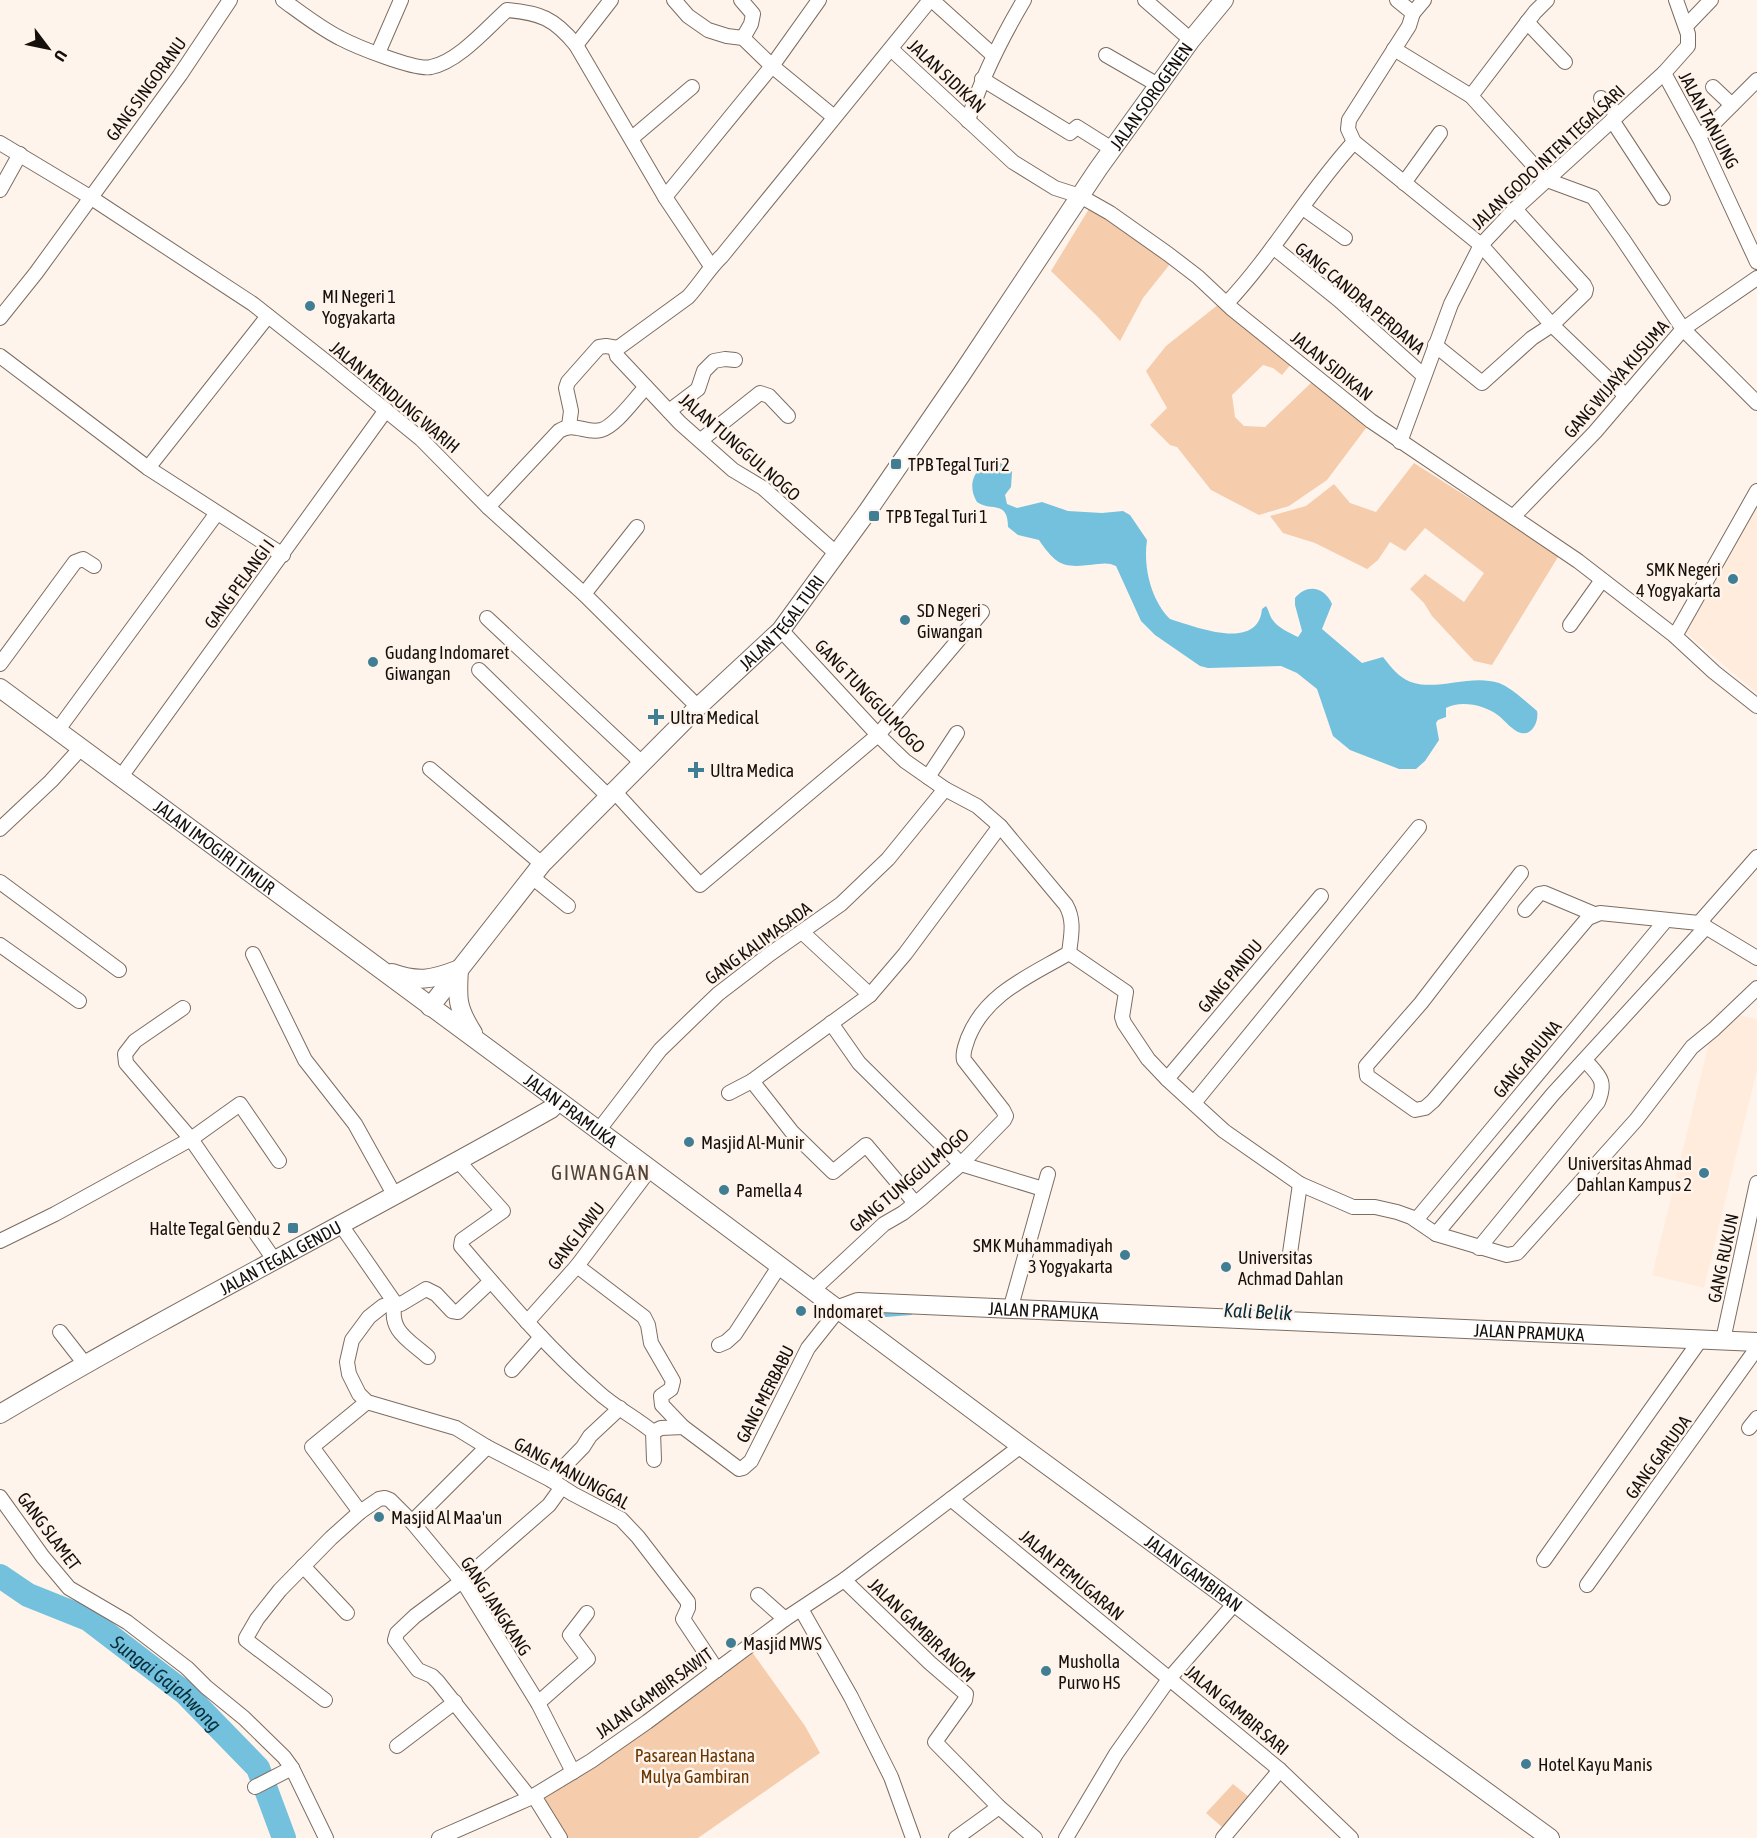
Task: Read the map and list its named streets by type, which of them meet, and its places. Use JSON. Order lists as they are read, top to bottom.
{
  "streets": {
    "main road": [
      "JALAN SOROGENEN",
      "JALAN TEGAL TURI",
      "JALAN IMOGIRI TIMUR",
      "JALAN PRAMUKA",
      "JALAN TEGAL GENDU",
      "JALAN GAMBIRAN"
    ],
    "street": [
      "JALAN SIDIKAN",
      "GANG SINGORANU",
      "JALAN TANJUNG",
      "JALAN GODO INTEN TEGALSARI",
      "GANG CANDRA PERDANA",
      "GANG WIJAYA KUSUMA",
      "JALAN MENDUNG WARIH",
      "JALAN TUNGGUL NOGO",
      "GANG PELANGI I",
      "GANG TUNGGULMOGO",
      "GANG KALIMASADA",
      "GANG PANDU",
      "GANG ARJUNA",
      "GANG LAWU",
      "GANG RUKUN",
      "GANG MERBABU",
      "GANG GARUDA",
      "GANG MANUNGGAL",
      "GANG SLAMET",
      "JALAN PEMUGARAN",
      "GANG JANGKANG",
      "JALAN GAMBIR ANOM",
      "JALAN GAMBIR SAWIT",
      "JALAN GAMBIR SARI"
    ]
  },
  "crossings": [
    ["JALAN SIDIKAN", "JALAN SOROGENEN"],
    ["JALAN SIDIKAN", "JALAN GODO INTEN TEGALSARI"],
    ["JALAN SIDIKAN", "GANG WIJAYA KUSUMA"],
    ["JALAN SIDIKAN", "JALAN TEGAL TURI"],
    ["GANG SINGORANU", "JALAN MENDUNG WARIH"],
    ["JALAN SOROGENEN", "JALAN TEGAL TURI"],
    ["JALAN TANJUNG", "JALAN GODO INTEN TEGALSARI"],
    ["JALAN GODO INTEN TEGALSARI", "GANG CANDRA PERDANA"],
    ["JALAN MENDUNG WARIH", "GANG PELANGI I"],
    ["JALAN MENDUNG WARIH", "JALAN TEGAL TURI"],
    ["JALAN TUNGGUL NOGO", "JALAN TEGAL TURI"],
    ["GANG PELANGI I", "JALAN IMOGIRI TIMUR"],
    ["JALAN TEGAL TURI", "GANG TUNGGULMOGO"],
    ["JALAN TEGAL TURI", "JALAN IMOGIRI TIMUR"],
    ["JALAN TEGAL TURI", "JALAN PRAMUKA"],
    ["GANG TUNGGULMOGO", "GANG KALIMASADA"],
    ["GANG TUNGGULMOGO", "JALAN PRAMUKA"],
    ["JALAN IMOGIRI TIMUR", "JALAN PRAMUKA"],
    ["GANG KALIMASADA", "JALAN PRAMUKA"],
    ["JALAN PRAMUKA", "GANG LAWU"],
    ["JALAN PRAMUKA", "JALAN TEGAL GENDU"],
    ["JALAN PRAMUKA", "GANG RUKUN"],
    ["JALAN PRAMUKA", "GANG MERBABU"],
    ["JALAN PRAMUKA", "JALAN GAMBIRAN"],
    ["GANG MERBABU", "JALAN GAMBIRAN"],
    ["GANG MANUNGGAL", "JALAN GAMBIR SAWIT"],
    ["JALAN GAMBIRAN", "JALAN GAMBIR SAWIT"],
    ["JALAN GAMBIRAN", "JALAN GAMBIR SARI"],
    ["JALAN PEMUGARAN", "JALAN GAMBIR SAWIT"],
    ["JALAN PEMUGARAN", "JALAN GAMBIR SARI"],
    ["GANG JANGKANG", "JALAN GAMBIR SAWIT"],
    ["JALAN GAMBIR ANOM", "JALAN GAMBIR SAWIT"]
  ],
  "districts": ["GIWANGAN"],
  "water": ["Kali Belik", "Sungai Gajahwong"],
  "parks": ["Pasarean Hastana Mulya Gambiran"],
  "places": {
    "other": [
      "MI Negeri 1 Yogyakarta",
      "SMK Negeri 4 Yogyakarta",
      "SD Negeri Giwangan",
      "Gudang Indomaret Giwangan",
      "Masjid Al-Munir",
      "Universitas Ahmad Dahlan Kampus 2",
      "Pamella 4",
      "SMK Muhammadiyah 3 Yogyakarta",
      "Universitas Achmad Dahlan",
      "Indomaret",
      "Masjid Al Maa'un",
      "Masjid MWS",
      "Musholla Purwo HS",
      "Hotel Kayu Manis"
    ],
    "transit": ["TPB Tegal Turi 2", "TPB Tegal Turi 1", "Halte Tegal Gendu 2"],
    "health": ["Ultra Medical", "Ultra Medica"]
  },
  "north": "bottom right"
}
